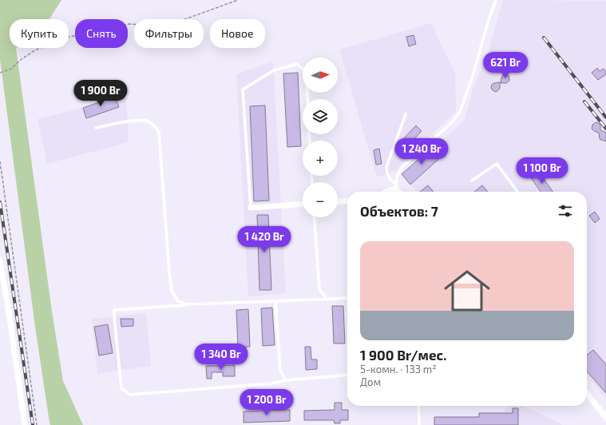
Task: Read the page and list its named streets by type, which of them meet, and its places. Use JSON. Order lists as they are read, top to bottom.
{
  "north": "right",
  "page": {
    "chip": [
      "Купить",
      "Снять",
      "Фильтры",
      "Новое"
    ],
    "price": [
      "621 Br",
      "1 900 Br",
      "1 240 Br",
      "1 100 Br",
      "1 420 Br",
      "1 340 Br",
      "1 200 Br"
    ],
    "map_buttons": ["+", "−"],
    "heading": "Объектов: 7",
    "list": [
      {
        "name": "1 900 Br/мес.",
        "note": "5-комн. · 133 m² · Дом"
      }
    ]
  }
}
